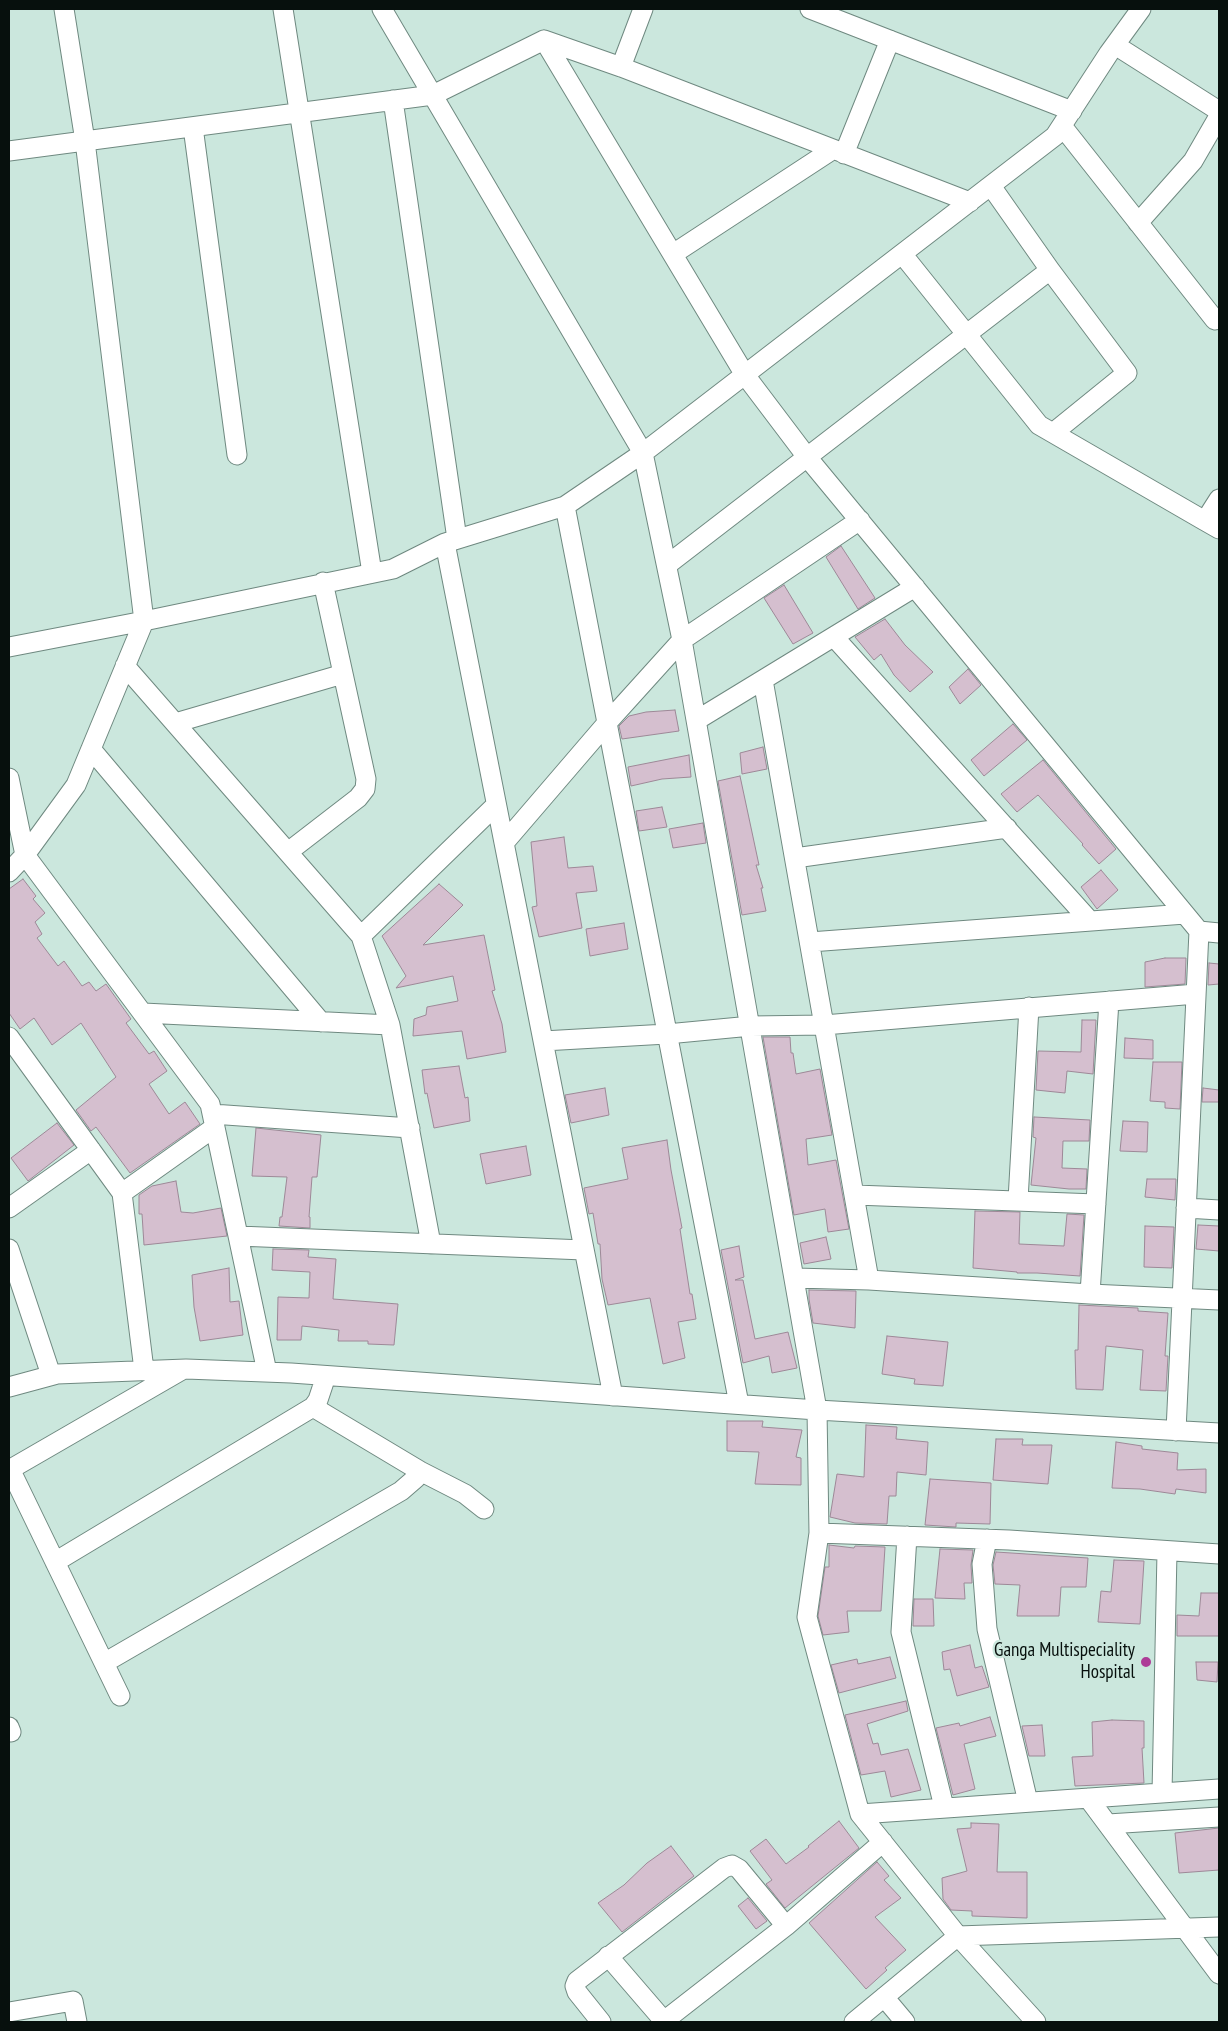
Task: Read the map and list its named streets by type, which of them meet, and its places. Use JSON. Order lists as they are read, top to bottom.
{
  "places": ["Ganga Multispeciality Hospital"]
}
